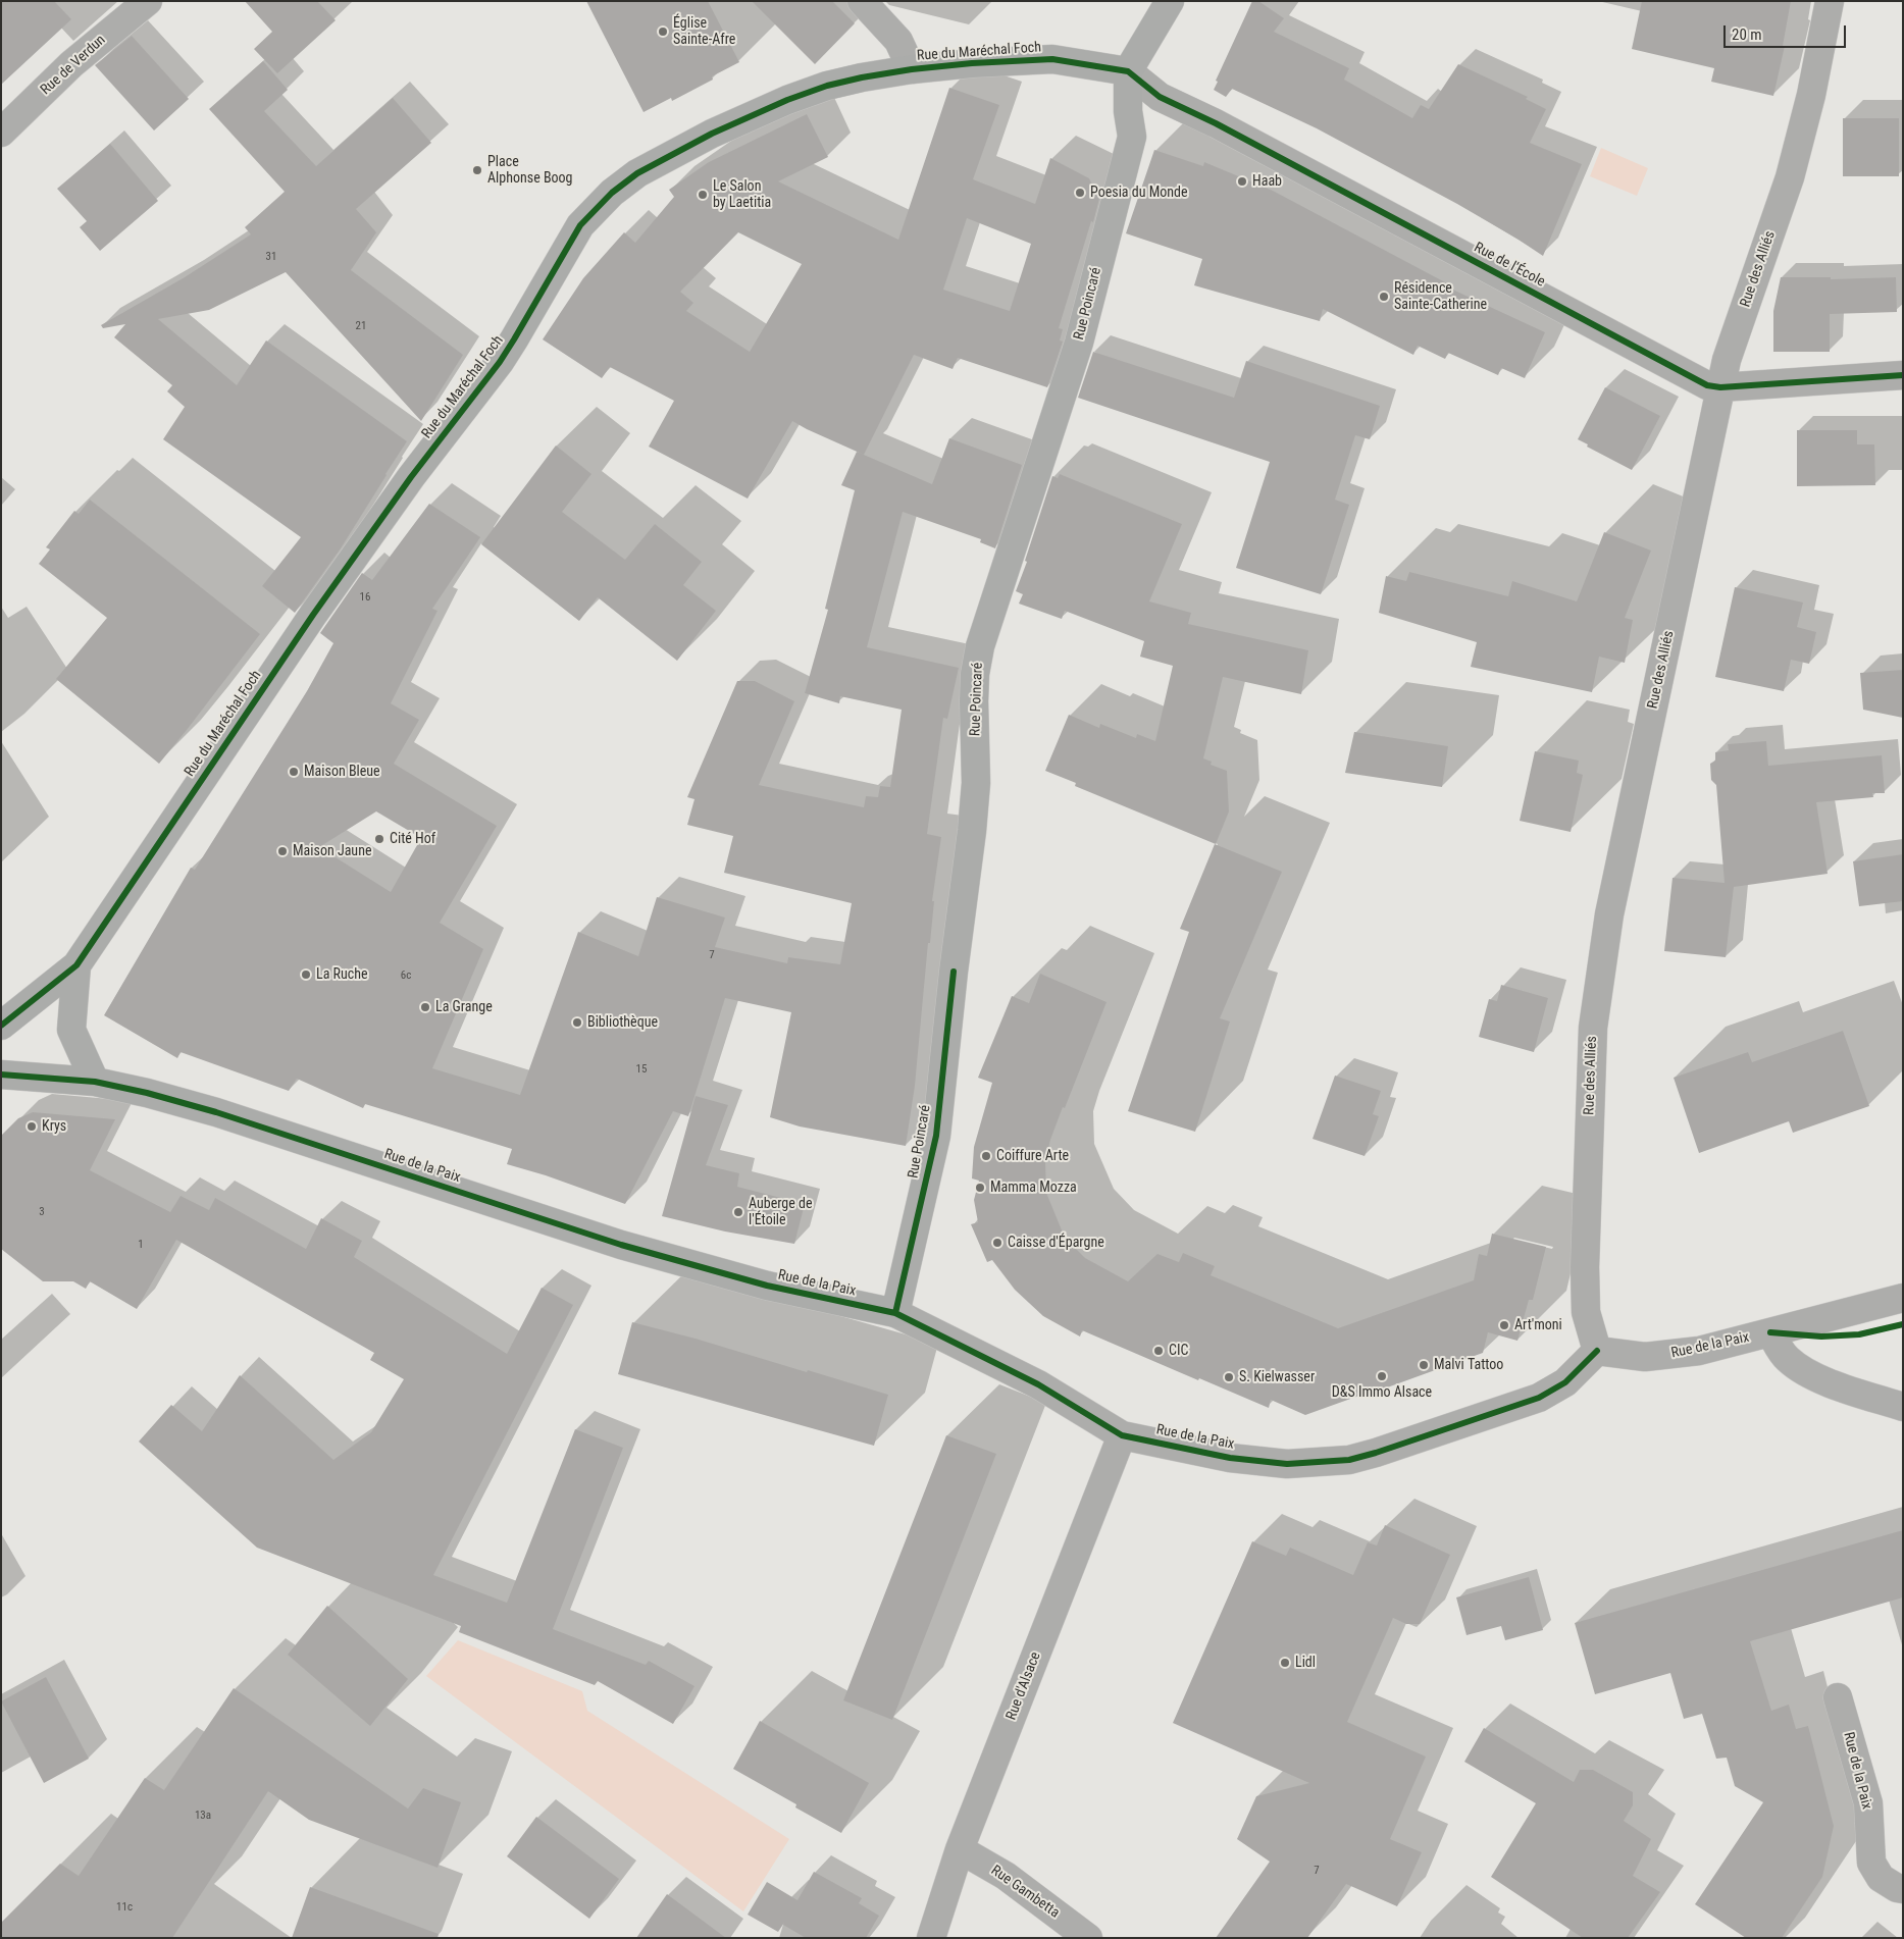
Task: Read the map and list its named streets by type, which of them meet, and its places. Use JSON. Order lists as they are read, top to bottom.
{
  "streets": {
    "street": [
      "Rue du Maréchal Foch",
      "Rue de Verdun",
      "Rue de l'École",
      "Rue des Alliés",
      "Rue Poincaré",
      "Rue de la Paix",
      "Rue d'Alsace",
      "Rue Gambetta"
    ]
  },
  "crossings": [
    ["Rue du Maréchal Foch", "Rue de l'École"],
    ["Rue du Maréchal Foch", "Rue Poincaré"],
    ["Rue du Maréchal Foch", "Rue de la Paix"],
    ["Rue de l'École", "Rue des Alliés"],
    ["Rue de l'École", "Rue Poincaré"],
    ["Rue des Alliés", "Rue de la Paix"],
    ["Rue Poincaré", "Rue de la Paix"],
    ["Rue de la Paix", "Rue d'Alsace"],
    ["Rue d'Alsace", "Rue Gambetta"]
  ],
  "places": [
    "Église Sainte-Afre",
    "Place Alphonse Boog",
    "Haab",
    "Poesia du Monde",
    "Le Salon by Laetitia",
    "Résidence Sainte-Catherine",
    "Maison Bleue",
    "Cité Hof",
    "Maison Jaune",
    "La Ruche",
    "La Grange",
    "Bibliothèque",
    "Krys",
    "Coiffure Arte",
    "Mamma Mozza",
    "Auberge de l'Étoile",
    "Caisse d'Épargne",
    "Art'moni",
    "CIC",
    "Malvi Tattoo",
    "D&S Immo Alsace",
    "S. Kielwasser",
    "Lidl"
  ],
  "house_numbers": [
    "31",
    "21",
    "16",
    "7",
    "6c",
    "15",
    "3",
    "1",
    "13a",
    "7",
    "11c"
  ],
  "scale_bar": "20 m"
}
